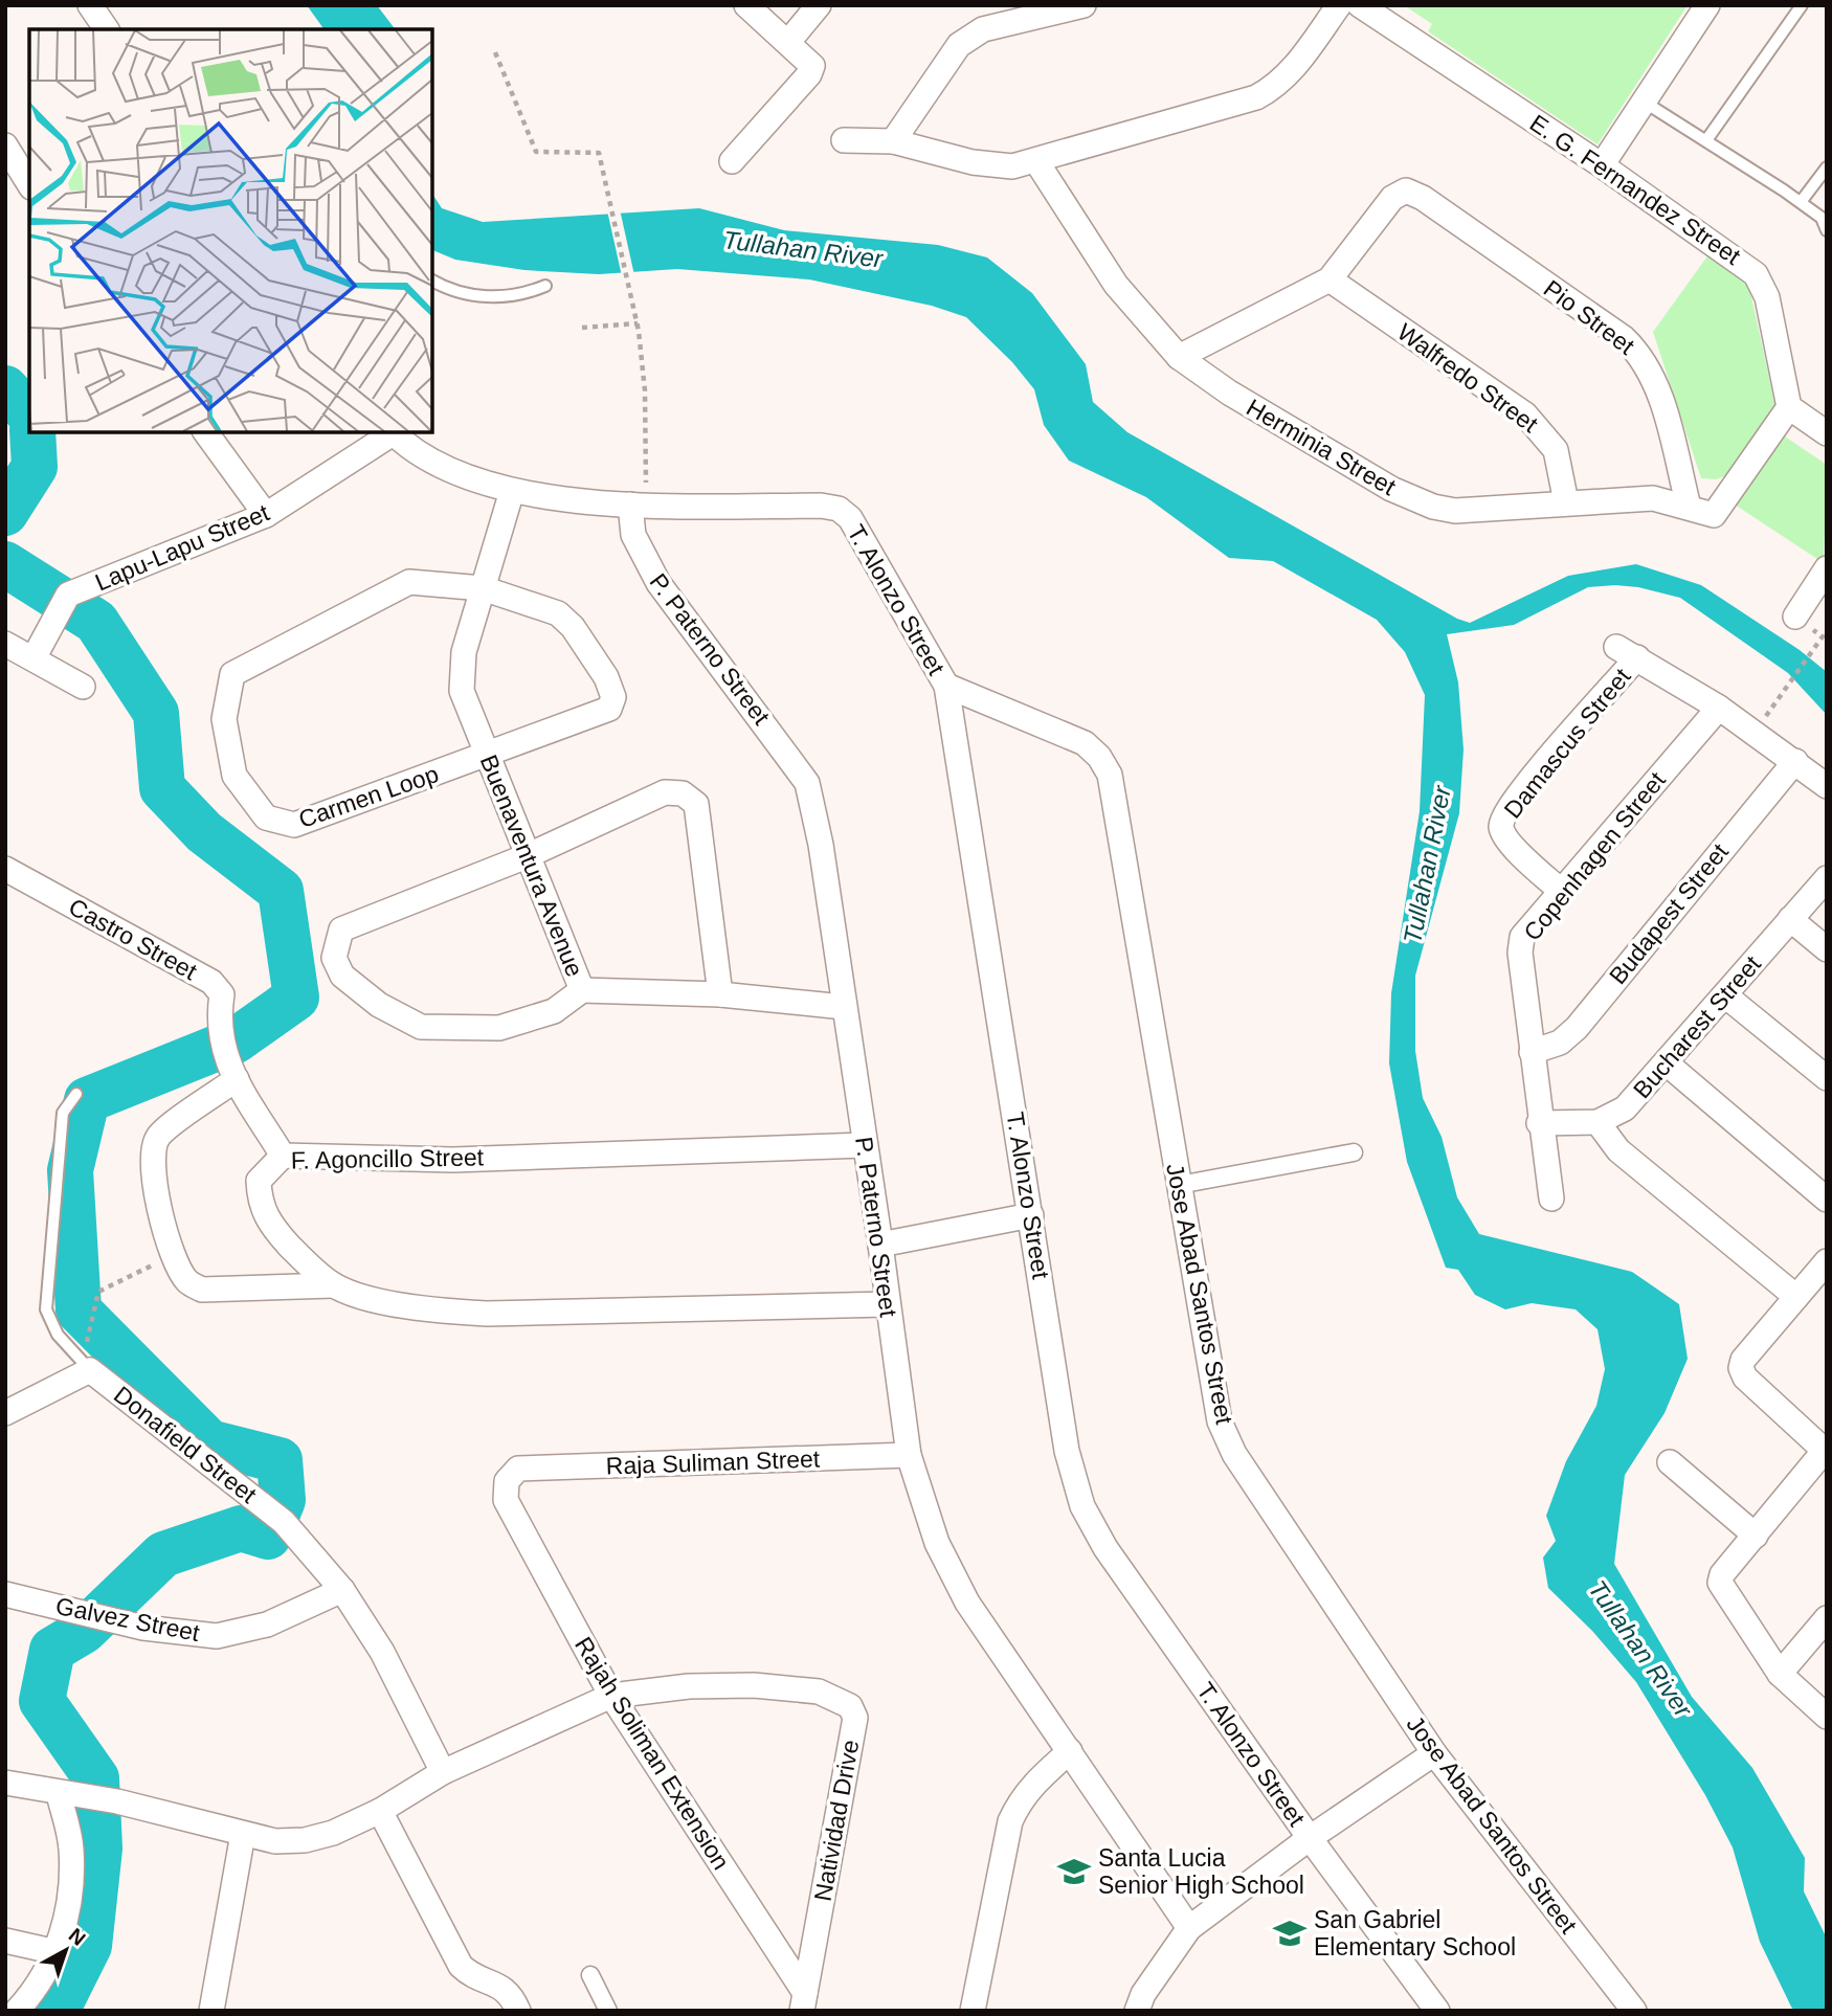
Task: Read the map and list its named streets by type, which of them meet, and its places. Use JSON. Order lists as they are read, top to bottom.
{
  "streets": {
    "street": [
      "E. G. Fernandez Street",
      "Pio Street",
      "Walfredo Street",
      "Herminia Street",
      "Lapu-Lapu Street",
      "T. Alonzo Street",
      "P. Paterno Street",
      "Damascus Street",
      "Carmen Loop",
      "Copenhagen Street",
      "Buenaventura Avenue",
      "Budapest Street",
      "Castro Street",
      "Bucharest Street",
      "F. Agoncillo Street",
      "Jose Abad Santos Street",
      "Donafield Street",
      "Raja Suliman Street",
      "Galvez Street",
      "Rajah Soliman Extension",
      "Natividad Drive"
    ]
  },
  "crossings": [
    ["E. G. Fernandez Street", "Herminia Street"],
    ["Pio Street", "Walfredo Street"],
    ["Pio Street", "Herminia Street"],
    ["Walfredo Street", "Herminia Street"],
    ["T. Alonzo Street", "P. Paterno Street"],
    ["T. Alonzo Street", "Jose Abad Santos Street"],
    ["P. Paterno Street", "Buenaventura Avenue"],
    ["P. Paterno Street", "F. Agoncillo Street"],
    ["P. Paterno Street", "Raja Suliman Street"],
    ["Damascus Street", "Copenhagen Street"],
    ["Carmen Loop", "Buenaventura Avenue"],
    ["Copenhagen Street", "Budapest Street"],
    ["Copenhagen Street", "Bucharest Street"],
    ["Castro Street", "F. Agoncillo Street"],
    ["Donafield Street", "Galvez Street"],
    ["Raja Suliman Street", "Rajah Soliman Extension"],
    ["Rajah Soliman Extension", "Natividad Drive"]
  ],
  "water": ["Tullahan River"],
  "places": {
    "school or university": ["Santa Lucia Senior High School", "San Gabriel Elementary School"]
  },
  "north": "top right"
}
